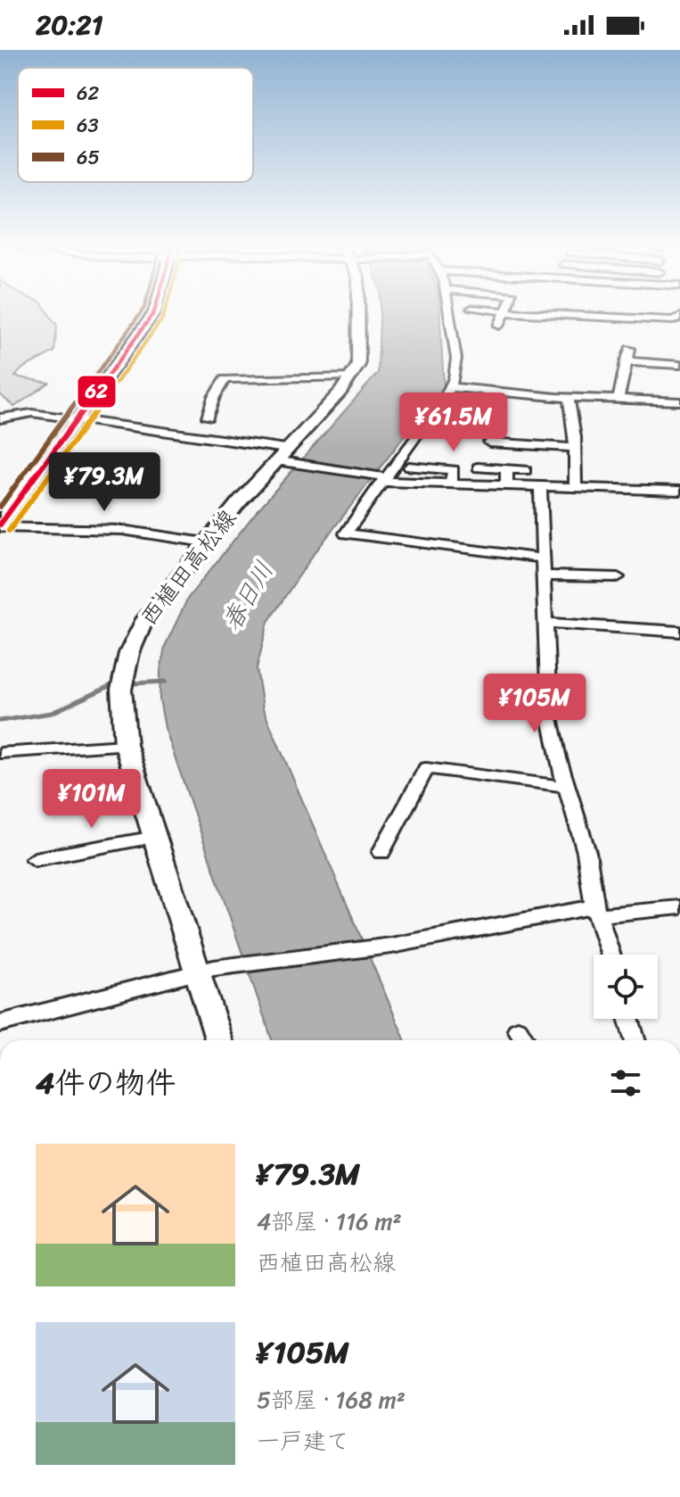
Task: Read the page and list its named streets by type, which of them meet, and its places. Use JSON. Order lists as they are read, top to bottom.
{
  "streets": {
    "main road": ["西植田高松線"]
  },
  "water": ["春日川"],
  "lines": ["transit line 62", "transit line 63", "transit line 65"],
  "legend": ["62", "63", "65"],
  "page": {
    "status": "20:21",
    "price": [
      "¥61.5M",
      "¥79.3M",
      "¥105M",
      "¥101M"
    ],
    "heading": "4件の物件",
    "list": [
      {
        "name": "¥79.3M",
        "note": "4部屋 · 116 m² · 西植田高松線"
      },
      {
        "name": "¥105M",
        "note": "5部屋 · 168 m² · 一戸建て"
      }
    ]
  }
}
